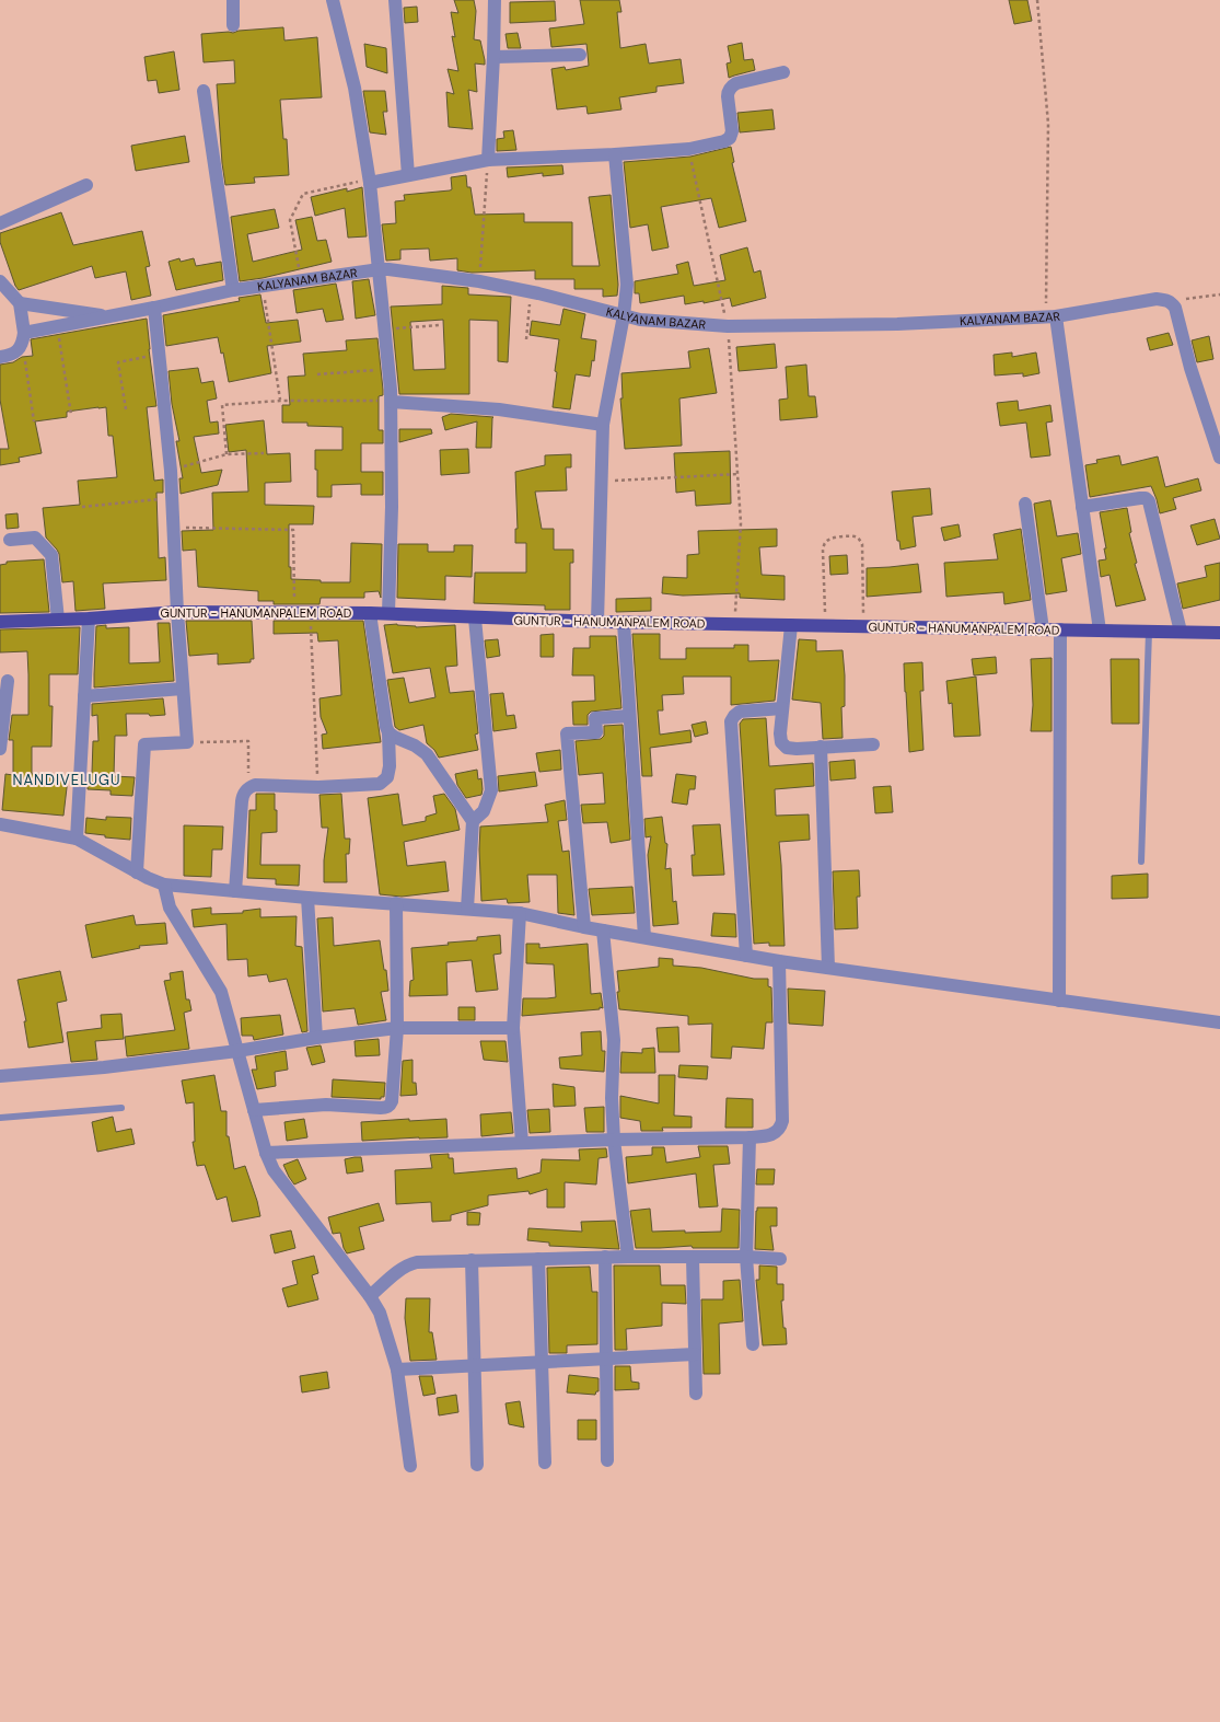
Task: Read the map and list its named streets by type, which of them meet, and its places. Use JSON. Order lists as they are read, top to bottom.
{
  "streets": {
    "main road": ["GUNTUR - HANUMANPALEM ROAD"],
    "street": ["KALYANAM BAZAR"]
  },
  "districts": ["NANDIVELUGU"]
}
